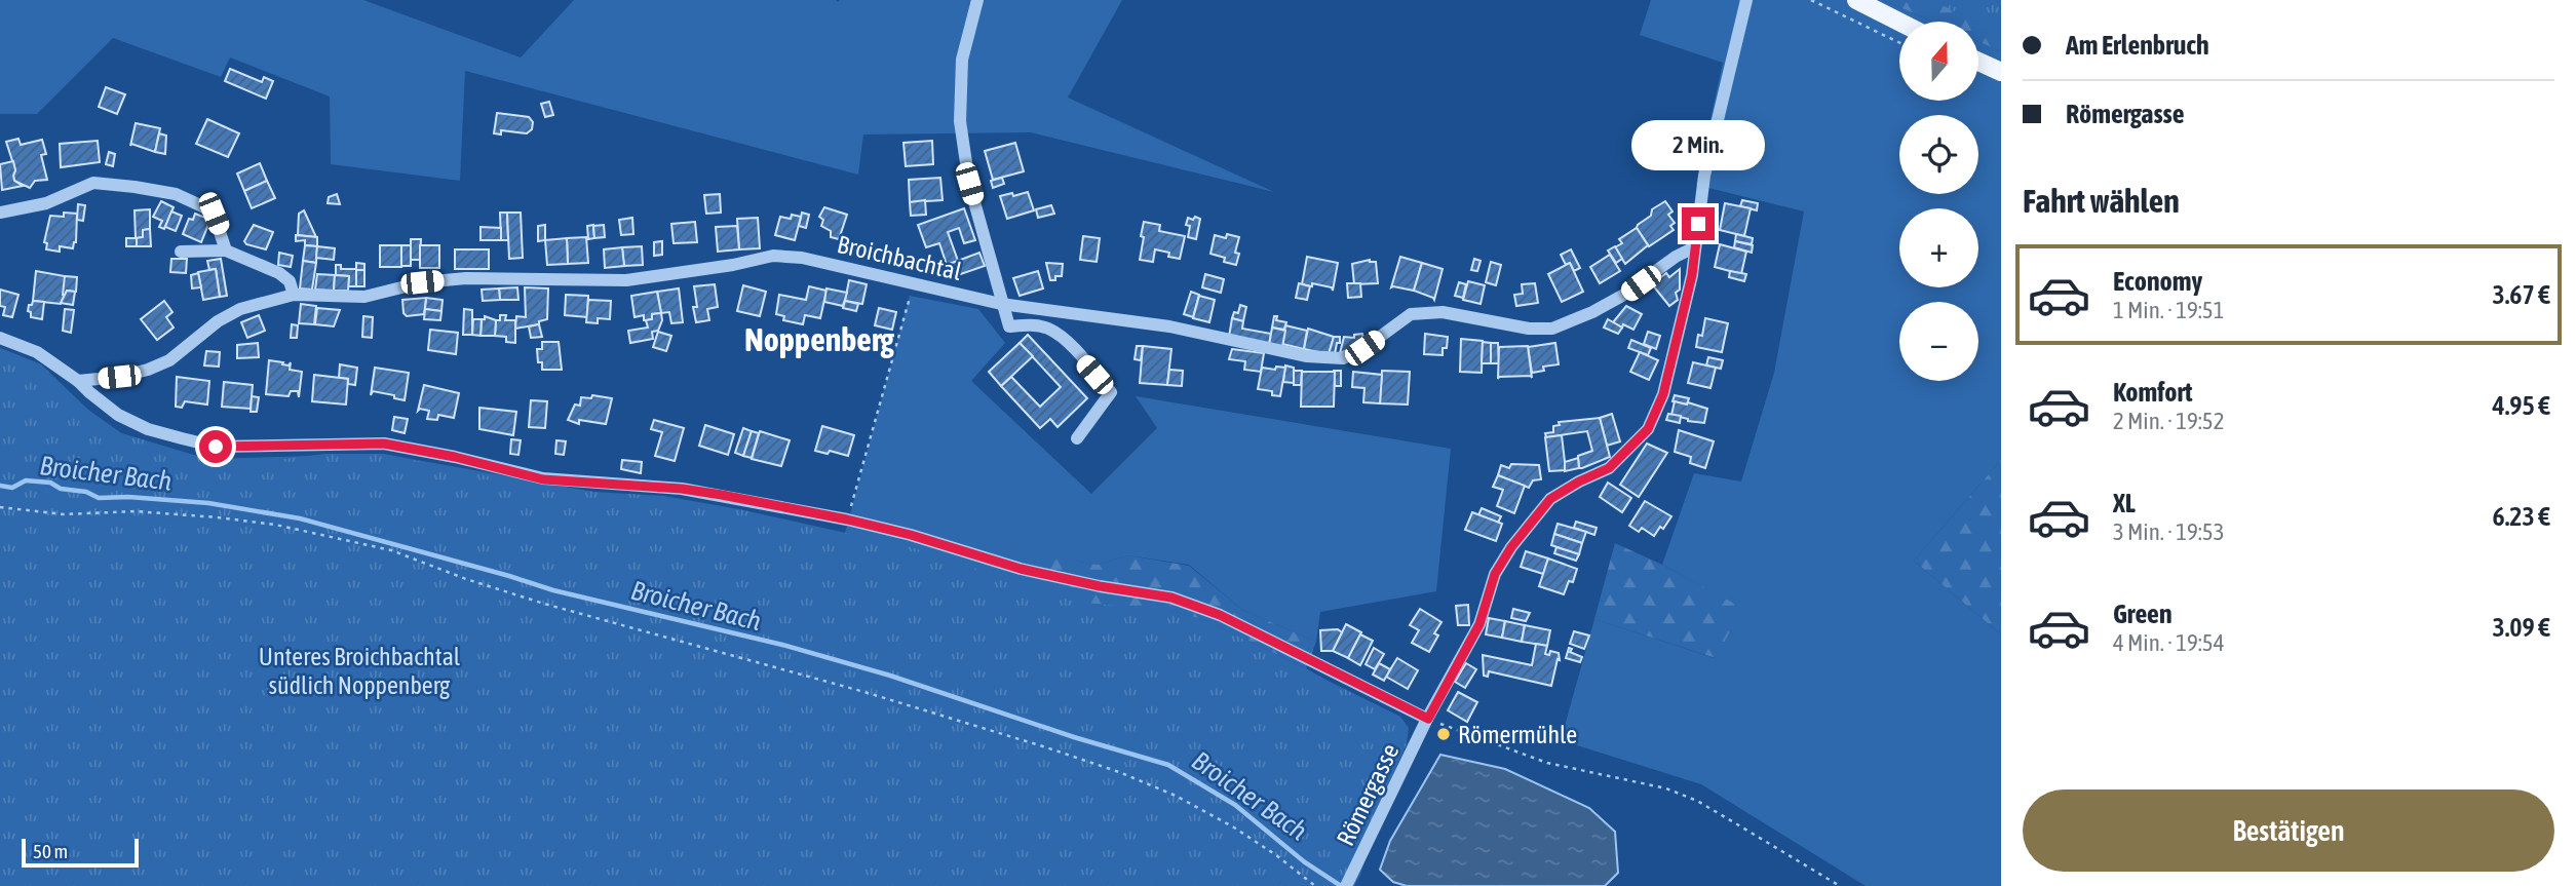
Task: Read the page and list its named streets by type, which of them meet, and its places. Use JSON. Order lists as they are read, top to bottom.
{
  "streets": {
    "street": ["Broichbachtal", "Römergasse"]
  },
  "crossings": [
    ["Broichbachtal", "Römergasse"]
  ],
  "districts": ["Noppenberg"],
  "water": ["Broicher Bach"],
  "parks": ["Unteres Broichbachtal südlich Noppenberg"],
  "places": ["Römermühle"],
  "scale_bar": "50 m",
  "north": "top",
  "page": {
    "banner": ["Am Erlenbruch", "Römergasse"],
    "map_buttons": ["+", "−"],
    "bubble": "2 Min.",
    "heading": "Fahrt wählen",
    "list": [
      {
        "name": "Economy",
        "note": "1 Min. · 19:51",
        "value": "3.67 €"
      },
      {
        "name": "Komfort",
        "note": "2 Min. · 19:52",
        "value": "4.95 €"
      },
      {
        "name": "XL",
        "note": "3 Min. · 19:53",
        "value": "6.23 €"
      },
      {
        "name": "Green",
        "note": "4 Min. · 19:54",
        "value": "3.09 €"
      }
    ],
    "buttons": "Bestätigen",
    "scale": "50 m"
  }
}
